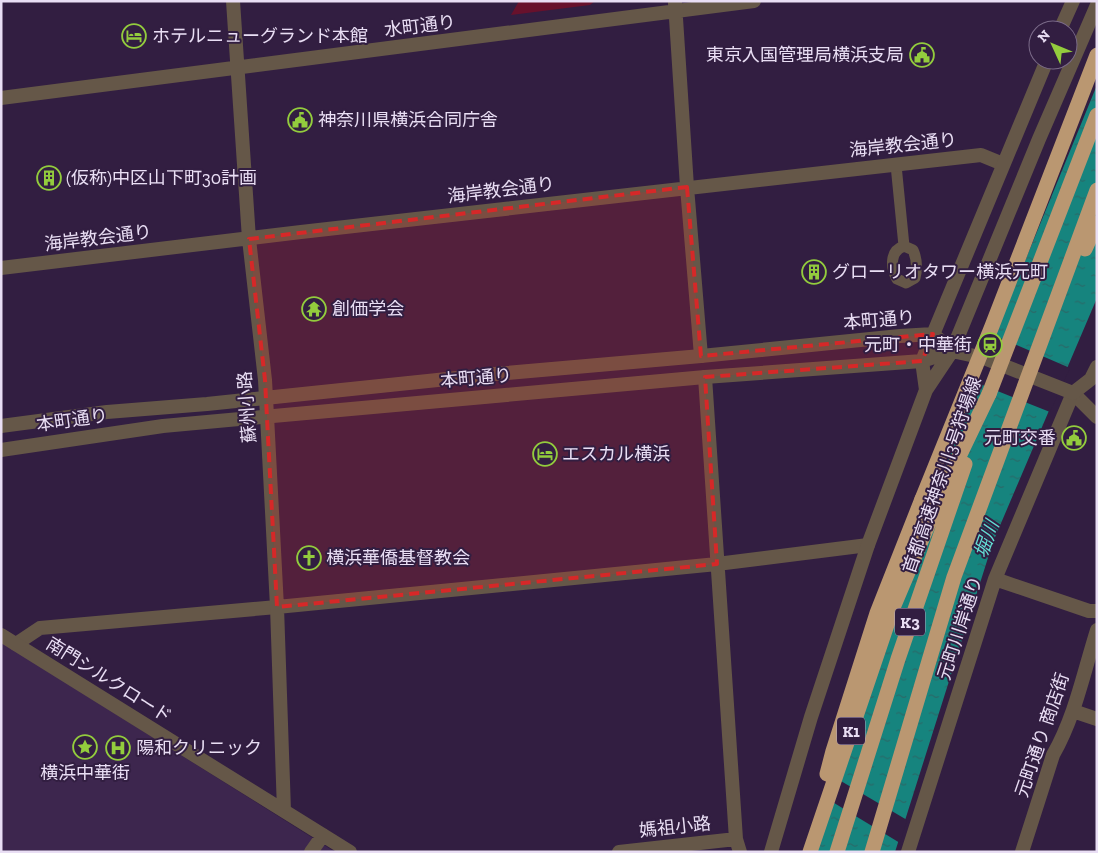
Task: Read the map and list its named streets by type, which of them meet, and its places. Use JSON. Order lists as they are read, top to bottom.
{
  "streets": {
    "highway": ["首都高速神奈川3号狩場線", "K3", "K1"],
    "street": [
      "水町通り",
      "海岸教会通り",
      "本町通り",
      "蘇州小路",
      "元町川岸通り",
      "南門シルクロード",
      "元町通り 商店街",
      "媽祖小路"
    ]
  },
  "crossings": [
    ["水町通り", "蘇州小路"],
    ["海岸教会通り", "蘇州小路"],
    ["本町通り", "蘇州小路"],
    ["蘇州小路", "南門シルクロード"],
    ["首都高速神奈川3号狩場線", "K1"]
  ],
  "water": ["堀川"],
  "places": {
    "hotel": ["ホテルニューグランド本館", "エスカル横浜"],
    "public building": ["東京入国管理局横浜支局", "神奈川県横浜合同庁舎", "元町交番"],
    "building": ["(仮称)中区山下町30計画", "グローリオタワー横浜元町"],
    "temple": ["創価学会"],
    "station": ["元町・中華街"],
    "church": ["横浜華僑基督教会"],
    "place": ["横浜中華街"],
    "hospital": ["陽和クリニック"]
  },
  "north": "top left"
}
